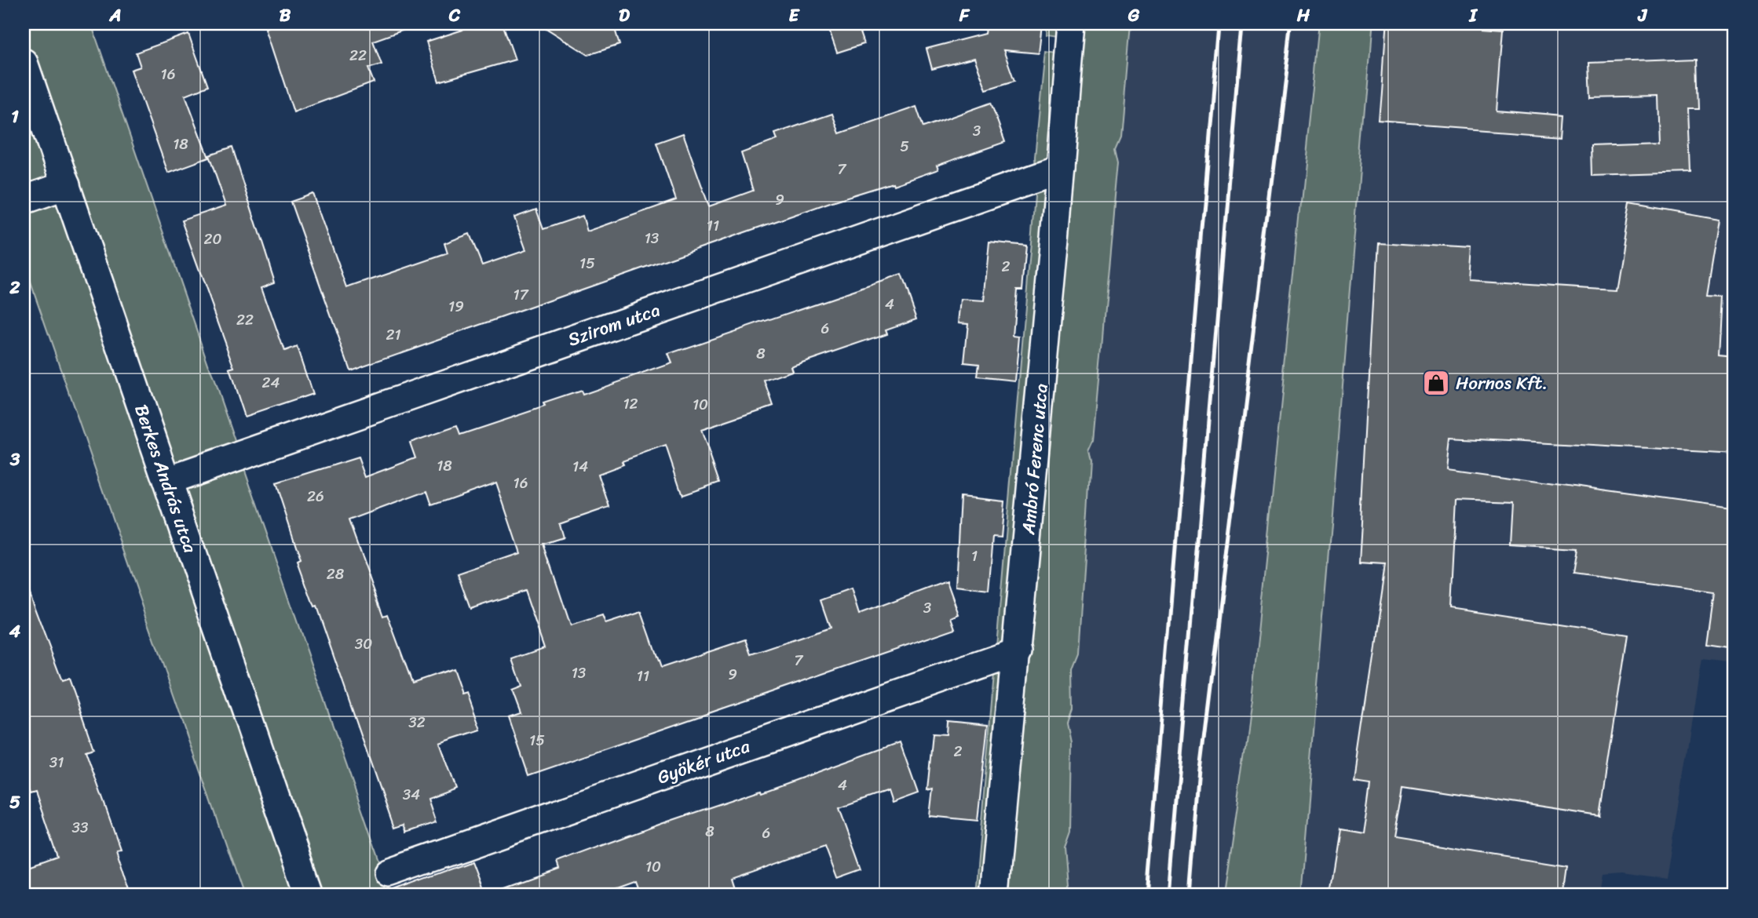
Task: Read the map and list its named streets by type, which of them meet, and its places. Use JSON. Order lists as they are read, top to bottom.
{
  "streets": {
    "street": [
      "Szirom utca",
      "Ambró Ferenc utca",
      "Berkes András utca",
      "Gyökér utca"
    ]
  },
  "crossings": [
    ["Szirom utca", "Ambró Ferenc utca"],
    ["Szirom utca", "Berkes András utca"],
    ["Ambró Ferenc utca", "Gyökér utca"]
  ],
  "places": {
    "shop": ["Hornos Kft."]
  },
  "house_numbers": [
    "22",
    "16",
    "3",
    "18",
    "5",
    "7",
    "9",
    "11",
    "13",
    "20",
    "15",
    "2",
    "17",
    "4",
    "19",
    "22",
    "6",
    "21",
    "8",
    "24",
    "12",
    "10",
    "18",
    "14",
    "16",
    "26",
    "1",
    "28",
    "3",
    "30",
    "7",
    "13",
    "9",
    "11",
    "32",
    "15",
    "2",
    "31",
    "4",
    "34",
    "33",
    "8",
    "6",
    "10"
  ],
  "grid": {
    "columns": [
      "A",
      "B",
      "C",
      "D",
      "E",
      "F",
      "G",
      "H",
      "I",
      "J"
    ],
    "rows": [
      "1",
      "2",
      "3",
      "4",
      "5"
    ]
  }
}
